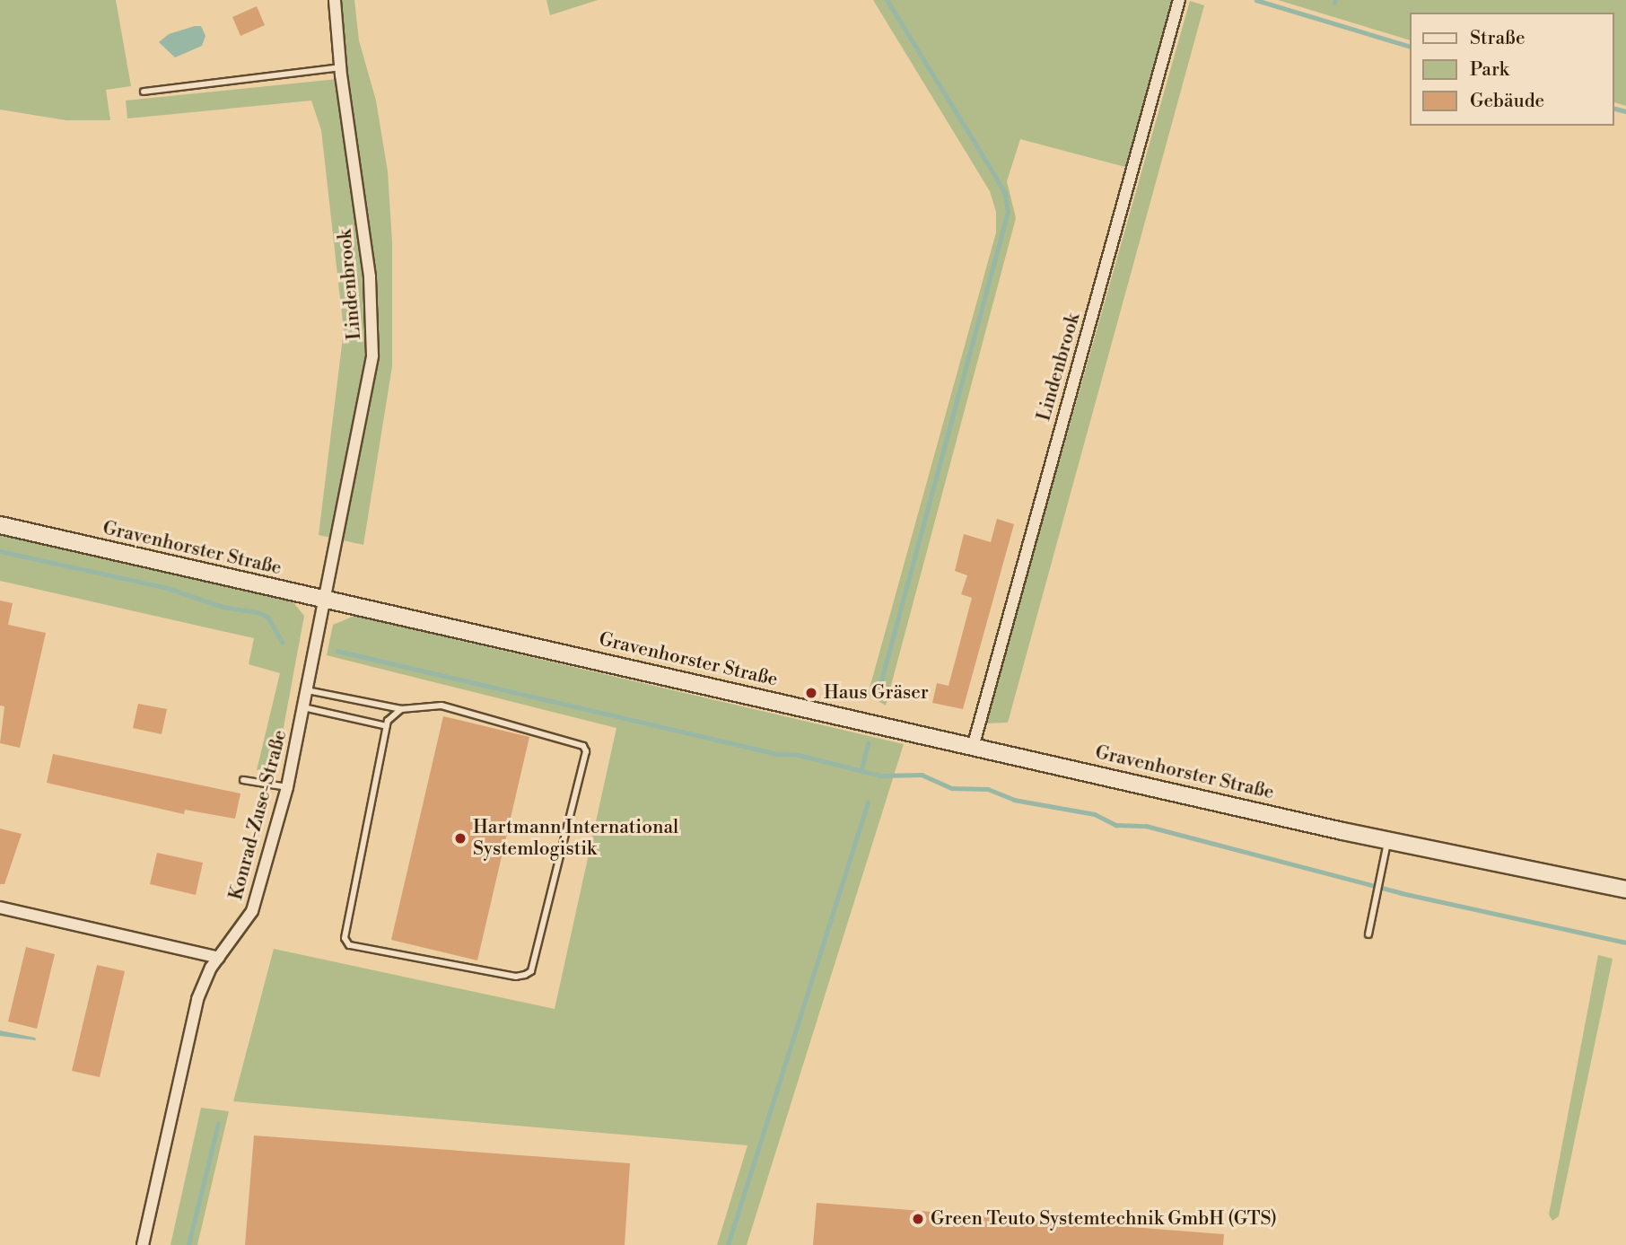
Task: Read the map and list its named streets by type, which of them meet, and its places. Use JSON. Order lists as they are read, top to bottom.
{
  "streets": {
    "main road": ["Gravenhorster Straße"],
    "street": ["Lindenbrook", "Konrad-Zuse-Straße"]
  },
  "crossings": [
    ["Lindenbrook", "Gravenhorster Straße"],
    ["Lindenbrook", "Konrad-Zuse-Straße"],
    ["Gravenhorster Straße", "Konrad-Zuse-Straße"]
  ],
  "places": ["Haus Gräser", "Hartmann International Systemlogistik", "Green Teuto Systemtechnik GmbH (GTS)"],
  "legend": ["Straße", "Park", "Gebäude"]
}
